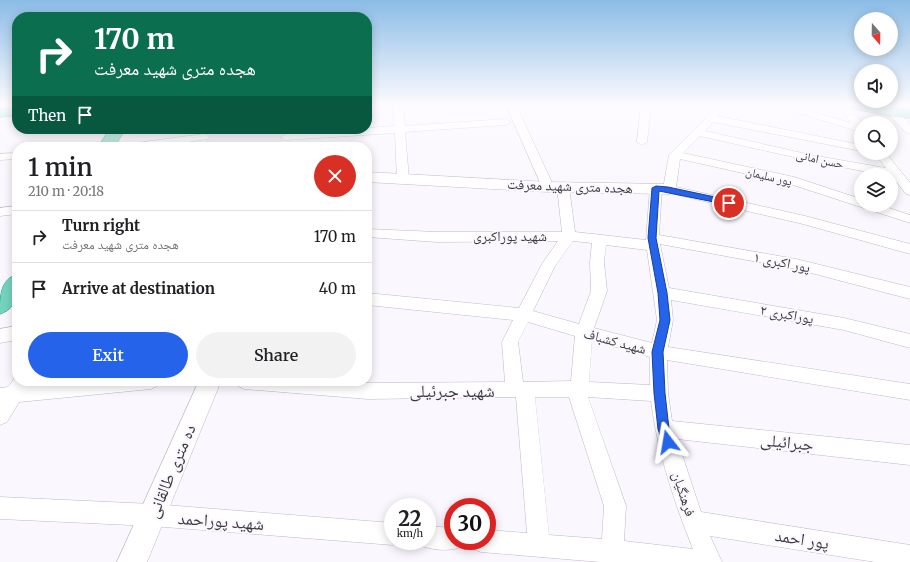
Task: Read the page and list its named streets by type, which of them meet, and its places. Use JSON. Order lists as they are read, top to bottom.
{
  "streets": {
    "street": [
      "حسن امانی",
      "پور سلیمان",
      "هجده متری شهید معرفت",
      "شهید پوراکبری",
      "پور اکبری ۱",
      "پوراکبری ۲",
      "شهید کشباف",
      "شهید جبرئیلی",
      "جبرائیلی",
      "ده متری طالقانی",
      "فرهنگیان",
      "شهید پوراحمد",
      "پور احمد"
    ]
  },
  "crossings": [
    ["پور سلیمان", "فرهنگیان"],
    ["هجده متری شهید معرفت", "فرهنگیان"],
    ["شهید پوراکبری", "پور اکبری ۱"],
    ["شهید پوراکبری", "فرهنگیان"],
    ["پور اکبری ۱", "فرهنگیان"],
    ["پوراکبری ۲", "فرهنگیان"],
    ["شهید کشباف", "فرهنگیان"],
    ["شهید جبرئیلی", "فرهنگیان"],
    ["جبرائیلی", "فرهنگیان"],
    ["ده متری طالقانی", "شهید پوراحمد"],
    ["فرهنگیان", "پور احمد"]
  ],
  "north": "bottom",
  "page": {
    "turn": ["170 m", "هجده متری شهید معرفت"],
    "then": "Then",
    "heading": ["1 min", "210 m · 20:18"],
    "list": [
      {
        "name": "Turn right",
        "note": "هجده متری شهید معرفت",
        "value": "170 m"
      },
      {
        "name": "Arrive at destination",
        "value": "40 m"
      }
    ],
    "buttons": ["Exit", "Share"],
    "speed": "22 km/h",
    "limit": "30"
  }
}
